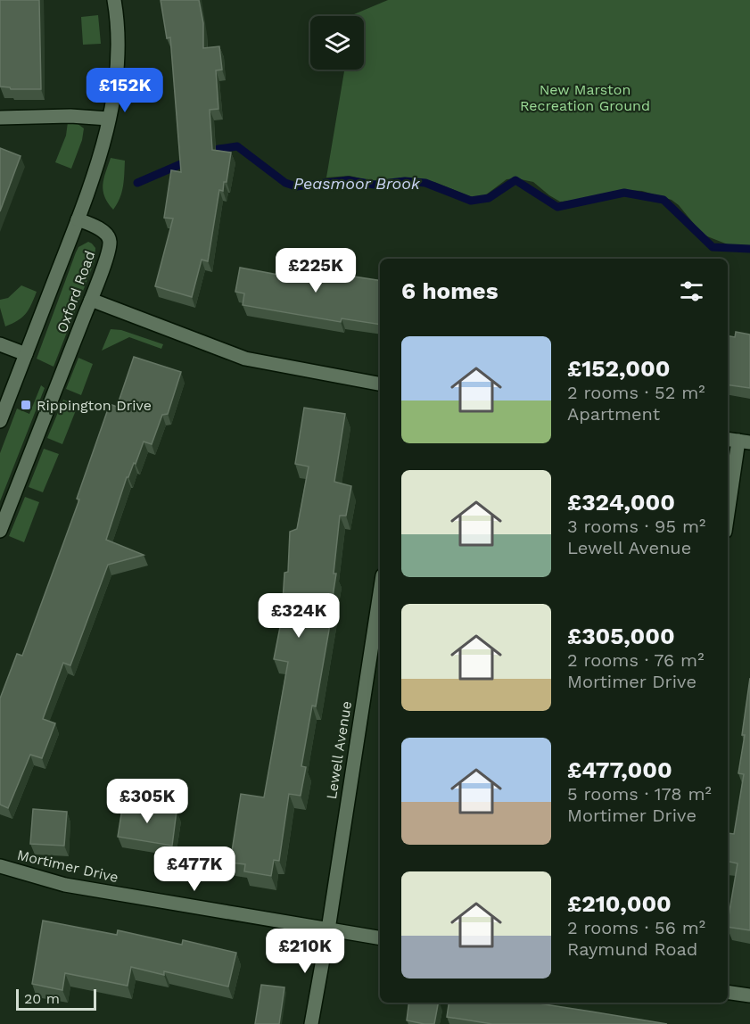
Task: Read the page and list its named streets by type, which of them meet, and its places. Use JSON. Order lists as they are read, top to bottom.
{
  "streets": {
    "street": ["Oxford Road", "Lewell Avenue", "Mortimer Drive"]
  },
  "crossings": [
    ["Lewell Avenue", "Mortimer Drive"]
  ],
  "water": ["Peasmoor Brook"],
  "parks": ["New Marston Recreation Ground"],
  "places": {
    "transit": ["Rippington Drive"]
  },
  "scale_bar": "20 m",
  "page": {
    "price": [
      "£152K",
      "£225K",
      "£324K",
      "£305K",
      "£477K",
      "£210K"
    ],
    "heading": "6 homes",
    "list": [
      {
        "name": "£152,000",
        "note": "2 rooms · 52 m² · Apartment"
      },
      {
        "name": "£324,000",
        "note": "3 rooms · 95 m² · Lewell Avenue"
      },
      {
        "name": "£305,000",
        "note": "2 rooms · 76 m² · Mortimer Drive"
      },
      {
        "name": "£477,000",
        "note": "5 rooms · 178 m² · Mortimer Drive"
      },
      {
        "name": "£210,000",
        "note": "2 rooms · 56 m² · Raymund Road"
      }
    ],
    "scale": "20 m"
  }
}
